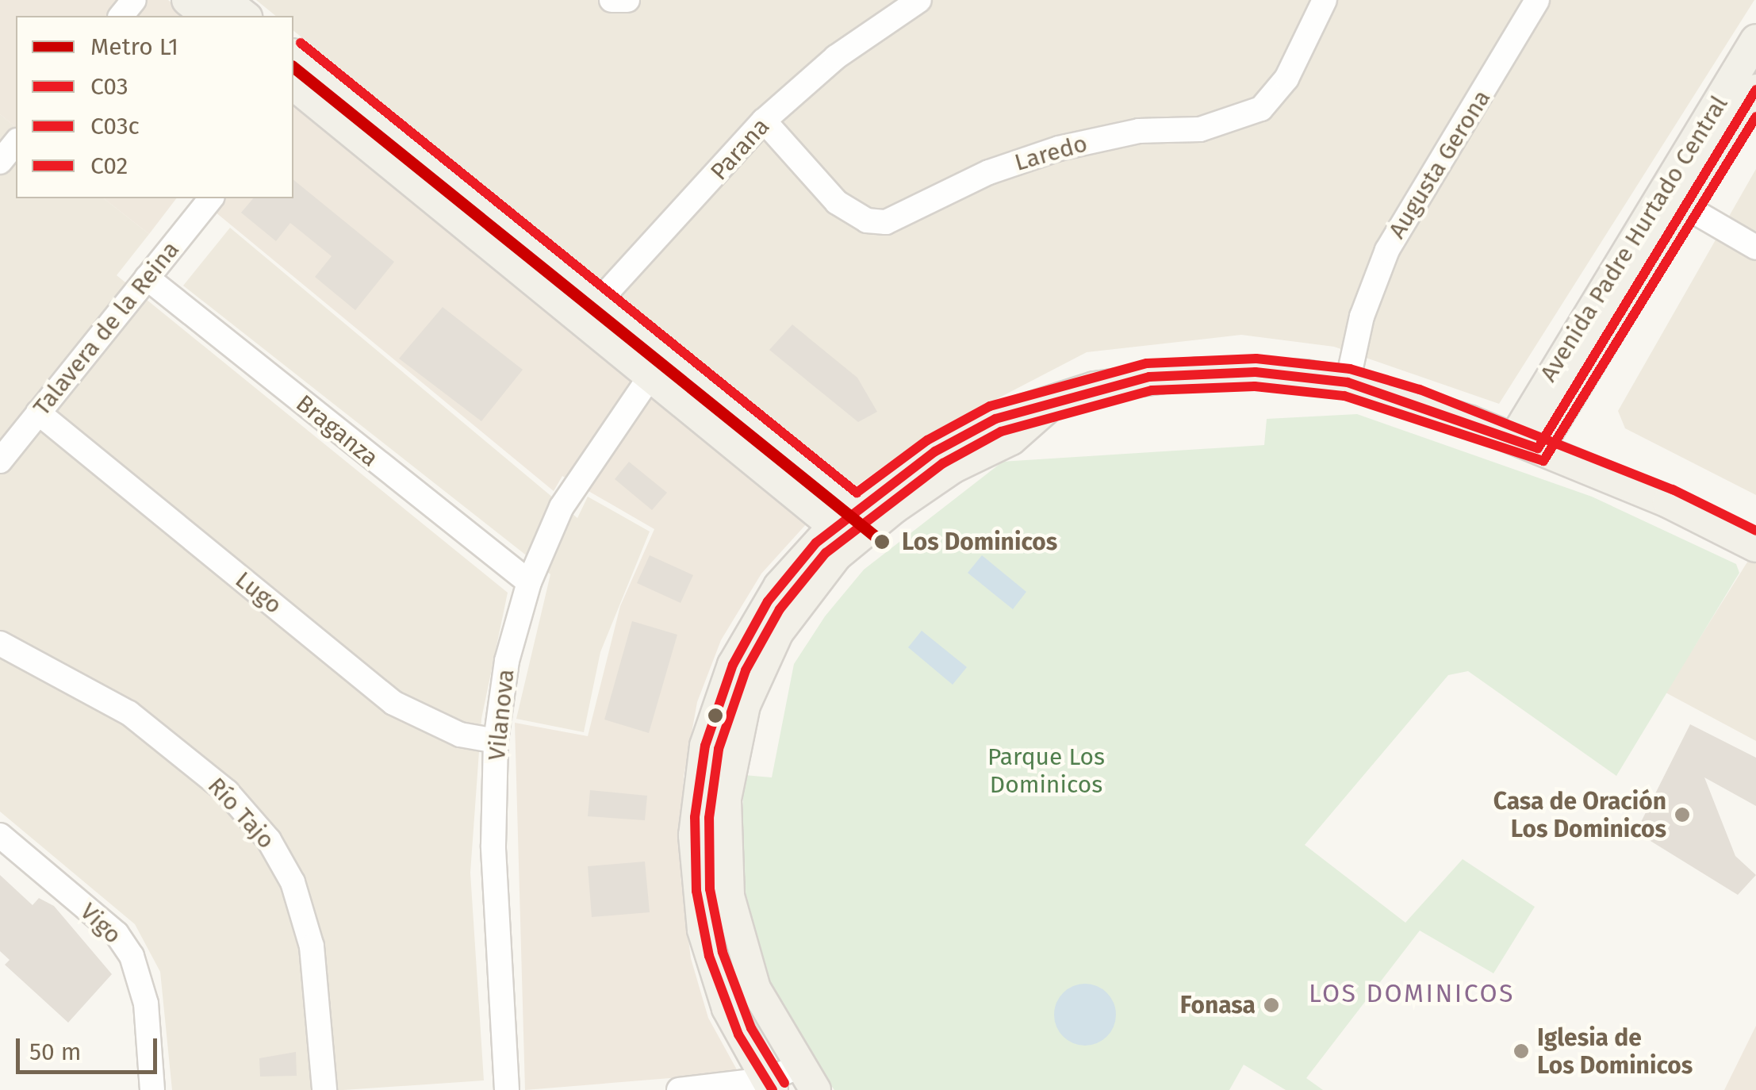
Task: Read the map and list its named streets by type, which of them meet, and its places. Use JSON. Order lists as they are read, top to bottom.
{
  "streets": {
    "main road": ["Avenida Padre Hurtado Central"],
    "street": [
      "Parana",
      "Laredo",
      "Augusta Gerona",
      "Talavera de la Reina",
      "Braganza",
      "Lugo",
      "Vilanova",
      "Río Tajo",
      "Vigo"
    ]
  },
  "crossings": [
    ["Parana", "Laredo"],
    ["Talavera de la Reina", "Braganza"],
    ["Talavera de la Reina", "Lugo"],
    ["Braganza", "Vilanova"],
    ["Lugo", "Vilanova"]
  ],
  "districts": ["LOS DOMINICOS"],
  "parks": ["Parque Los Dominicos"],
  "places": [
    "Los Dominicos",
    "Casa de Oración Los Dominicos",
    "Fonasa",
    "Iglesia de Los Dominicos"
  ],
  "lines": [
    "transit line C02",
    "metro line L1",
    "transit line C03",
    "transit line C03c"
  ],
  "legend": [
    "Metro L1",
    "C03",
    "C03c",
    "C02"
  ],
  "scale_bar": "50 m"
}
